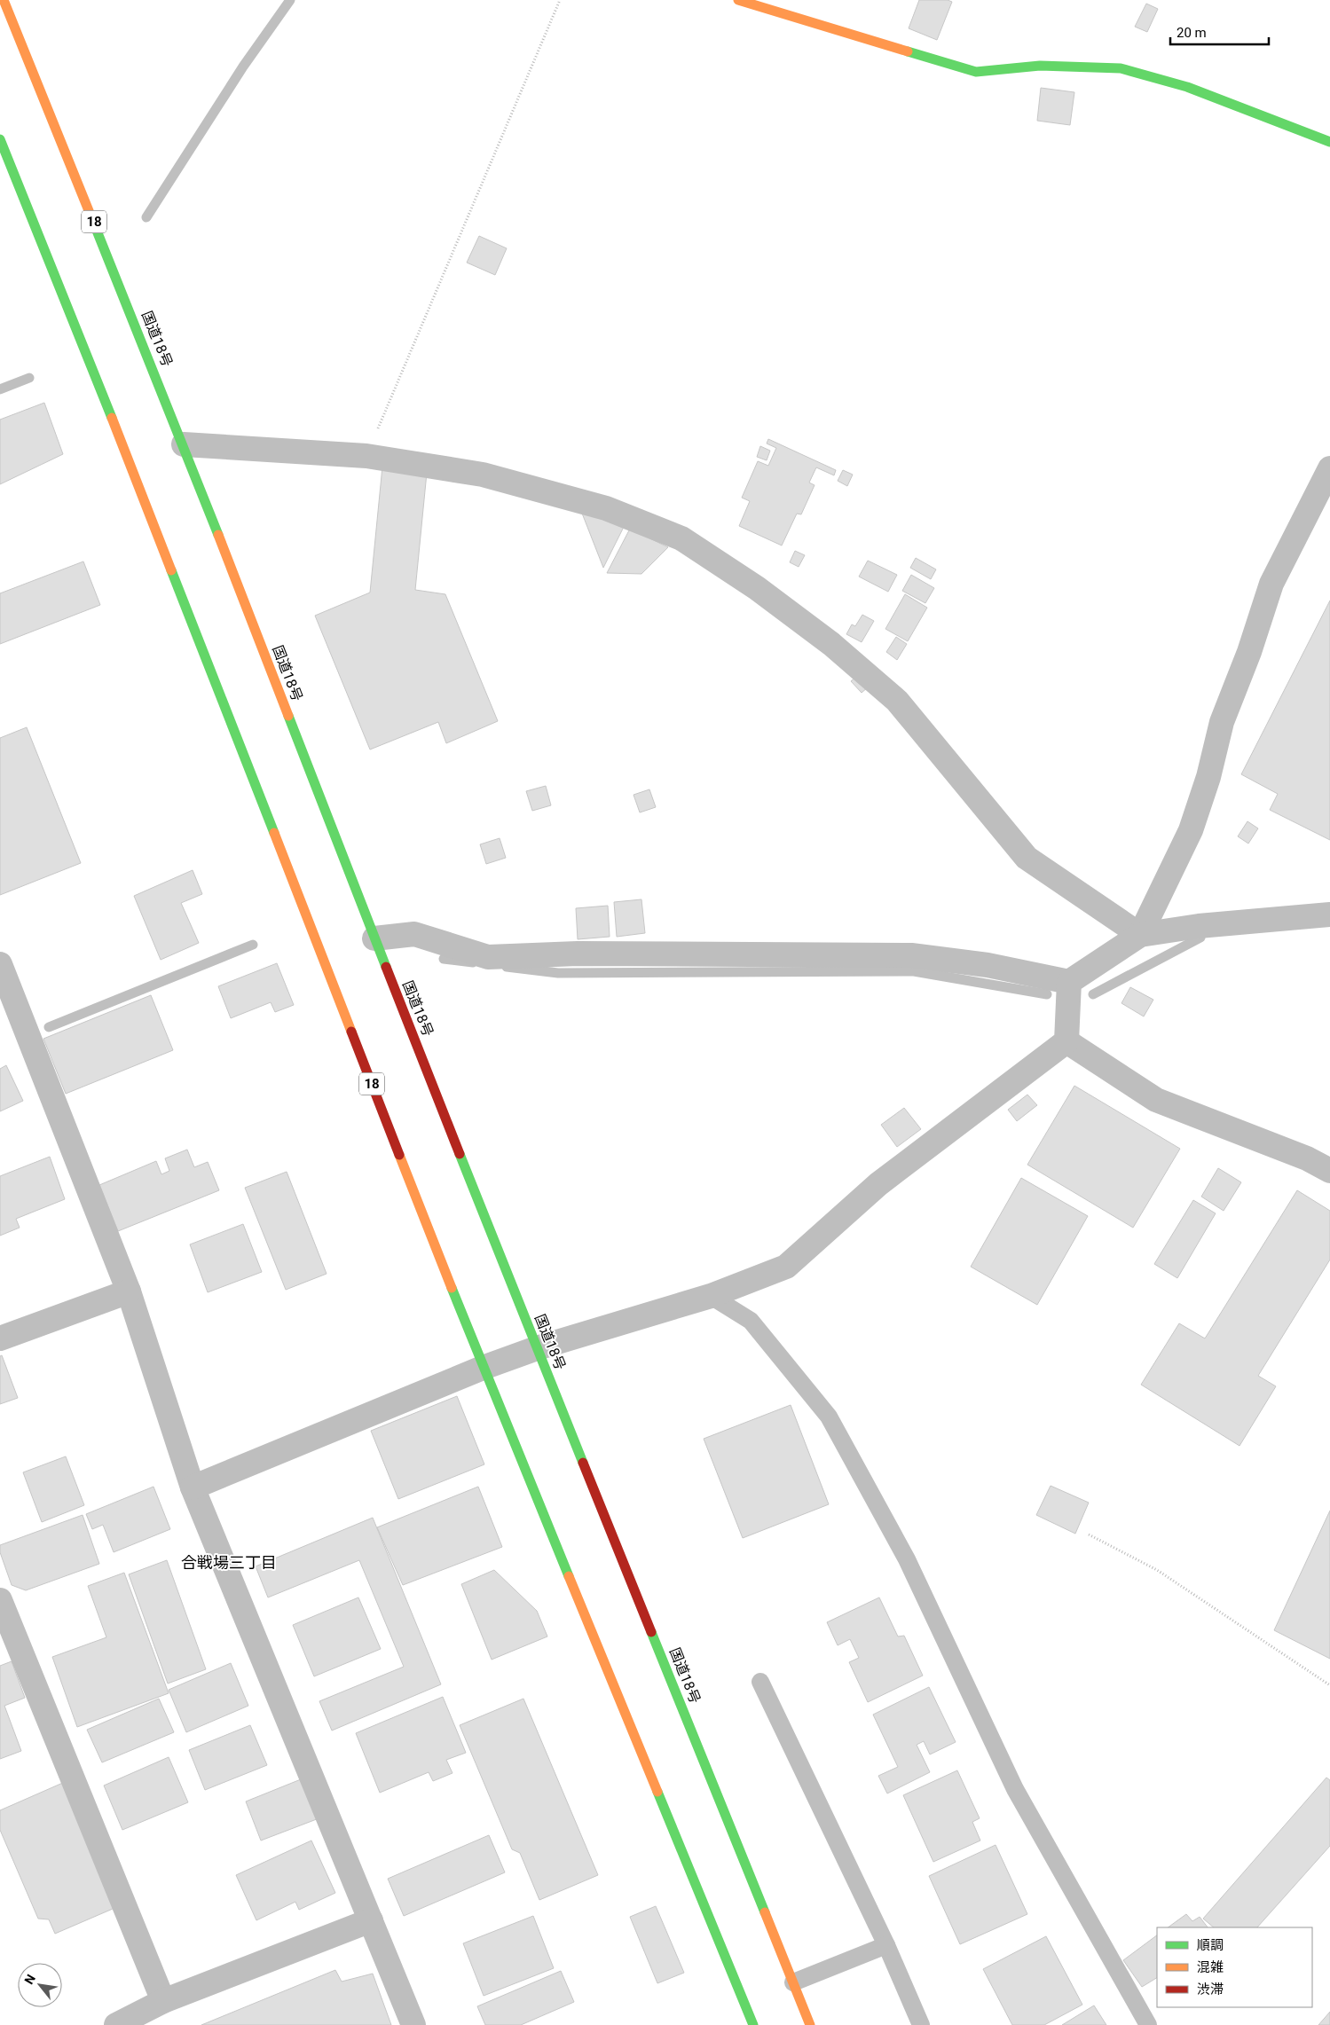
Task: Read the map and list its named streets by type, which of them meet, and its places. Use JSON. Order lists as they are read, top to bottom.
{
  "streets": {
    "main road": ["18", "国道18号"]
  },
  "districts": ["合戦場三丁目"],
  "legend": ["順調", "混雑", "渋滞"],
  "scale_bar": "20 m",
  "north": "top left"
}
